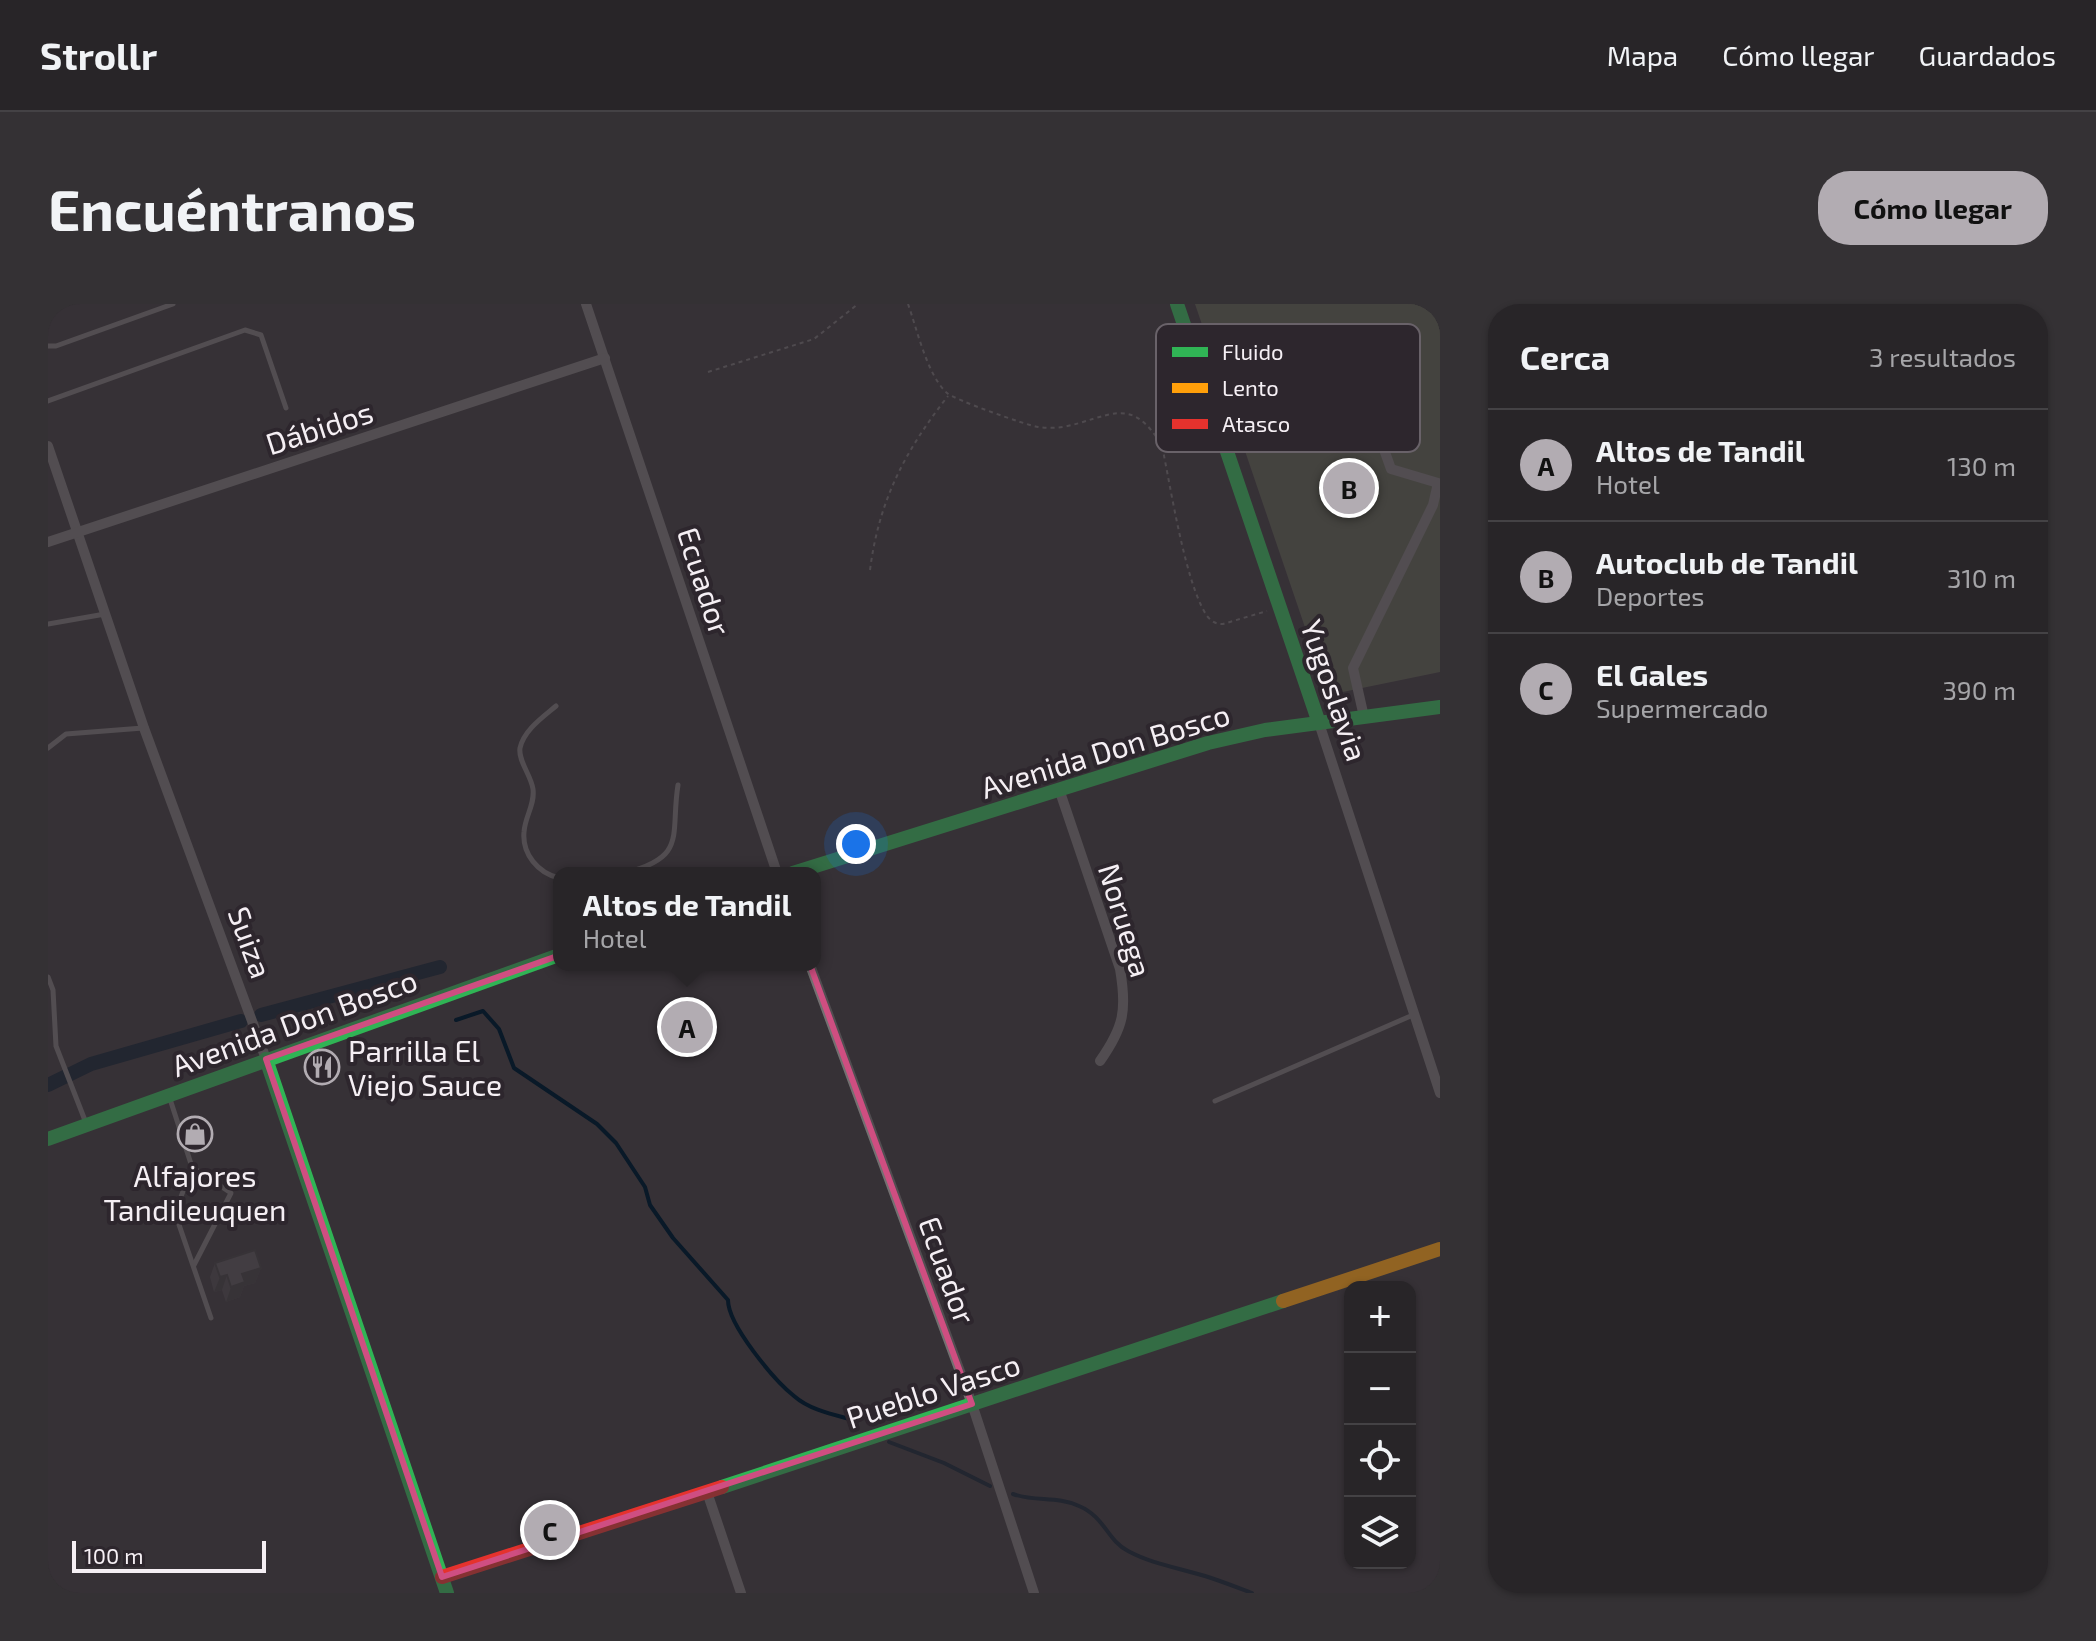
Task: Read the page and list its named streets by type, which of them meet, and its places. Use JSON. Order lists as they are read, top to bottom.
{
  "streets": {
    "street": [
      "Dábidos",
      "Ecuador",
      "Yugoslavia",
      "Avenida Don Bosco",
      "Noruega",
      "Suiza",
      "Pueblo Vasco"
    ]
  },
  "crossings": [
    ["Dábidos", "Ecuador"],
    ["Dábidos", "Suiza"],
    ["Ecuador", "Pueblo Vasco"],
    ["Yugoslavia", "Avenida Don Bosco"],
    ["Avenida Don Bosco", "Noruega"],
    ["Avenida Don Bosco", "Suiza"],
    ["Suiza", "Pueblo Vasco"]
  ],
  "places": {
    "restaurant": ["Parrilla El Viejo Sauce"],
    "shop": ["Alfajores Tandileuquen"]
  },
  "legend": ["Fluido", "Lento", "Atasco"],
  "scale_bar": "100 m",
  "page": {
    "header": "Strollr",
    "nav": ["Mapa", "Cómo llegar", "Guardados"],
    "buttons": "Cómo llegar",
    "title": "Encuéntranos",
    "heading": ["Cerca", "3 resultados"],
    "list": [
      {
        "mark": "A",
        "name": "Altos de Tandil",
        "note": "Hotel",
        "value": "130 m"
      },
      {
        "mark": "B",
        "name": "Autoclub de Tandil",
        "note": "Deportes",
        "value": "310 m"
      },
      {
        "mark": "C",
        "name": "El Gales",
        "note": "Supermercado",
        "value": "390 m"
      }
    ],
    "pins": ["B", "A", "C"],
    "popup": ["Altos de Tandil", "Hotel"],
    "map_buttons": ["+", "−"],
    "scale": "100 m"
  }
}
